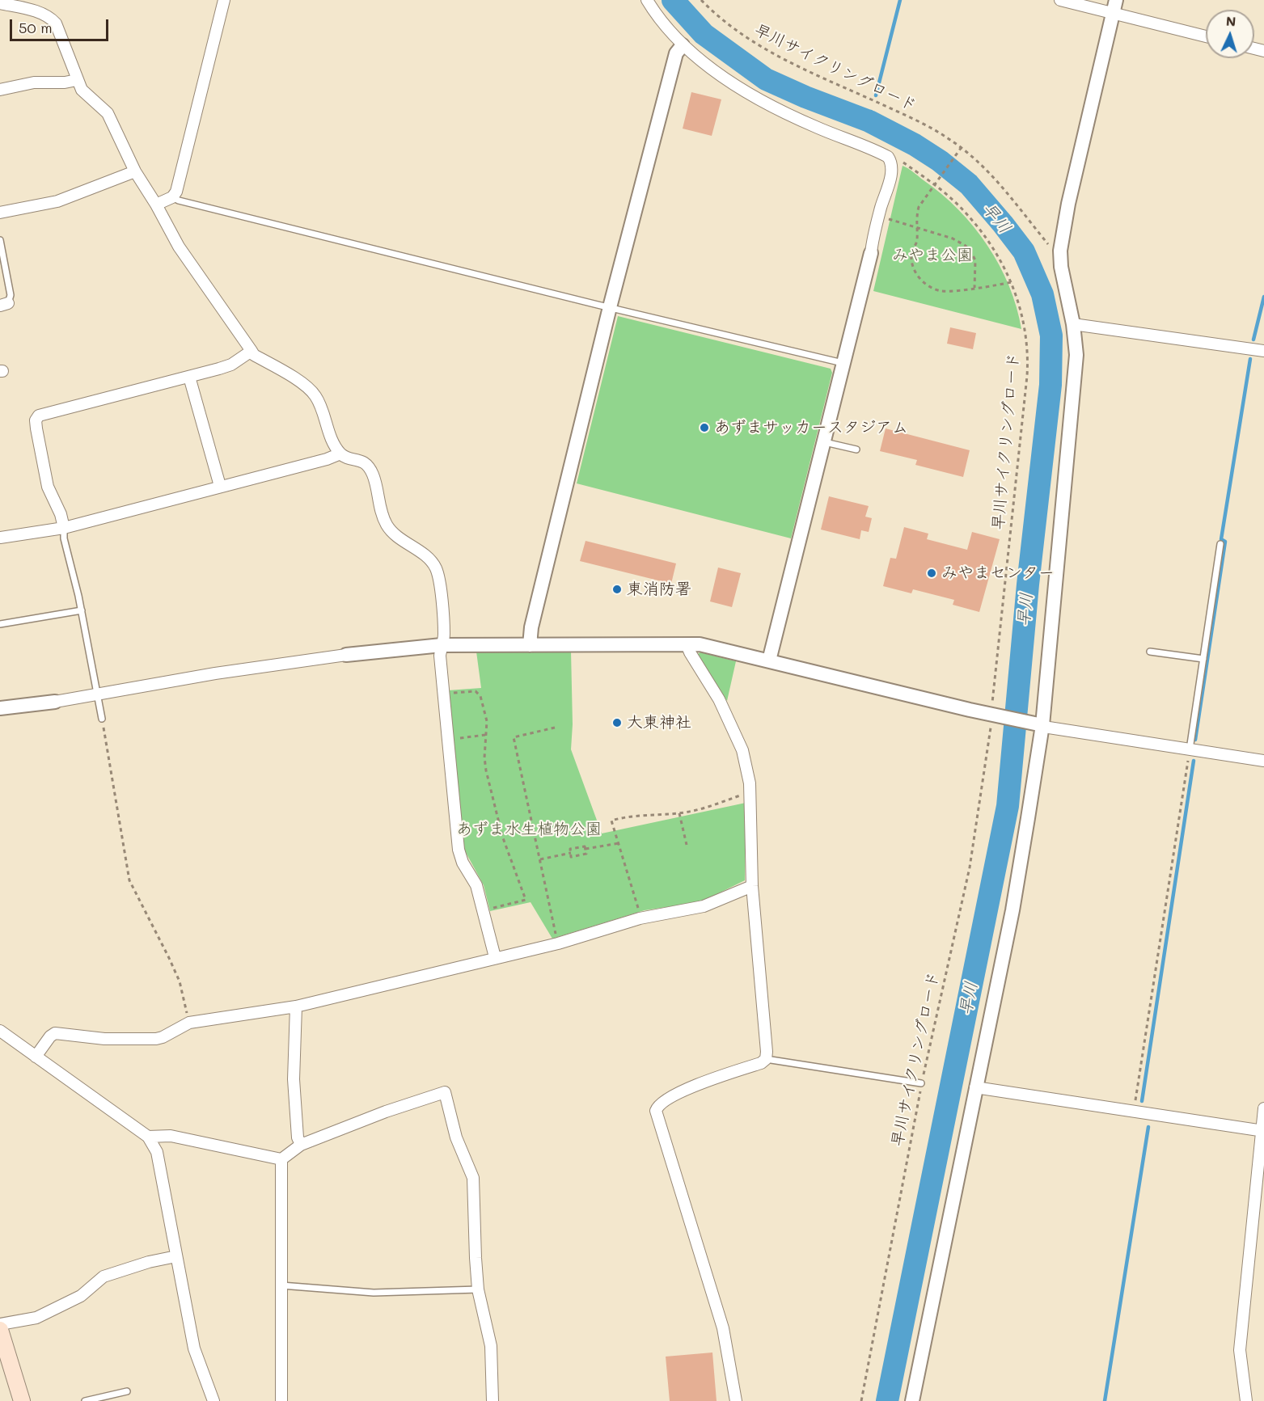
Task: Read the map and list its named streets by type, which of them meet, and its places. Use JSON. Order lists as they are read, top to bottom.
{
  "streets": {
    "path": ["早川サイクリングロード"]
  },
  "water": ["早川"],
  "parks": ["みやま公園", "あずま水生植物公園"],
  "places": [
    "あずまサッカースタジアム",
    "みやまセンター",
    "東消防署",
    "大東神社"
  ],
  "scale_bar": "50 m",
  "north": "top"
}
